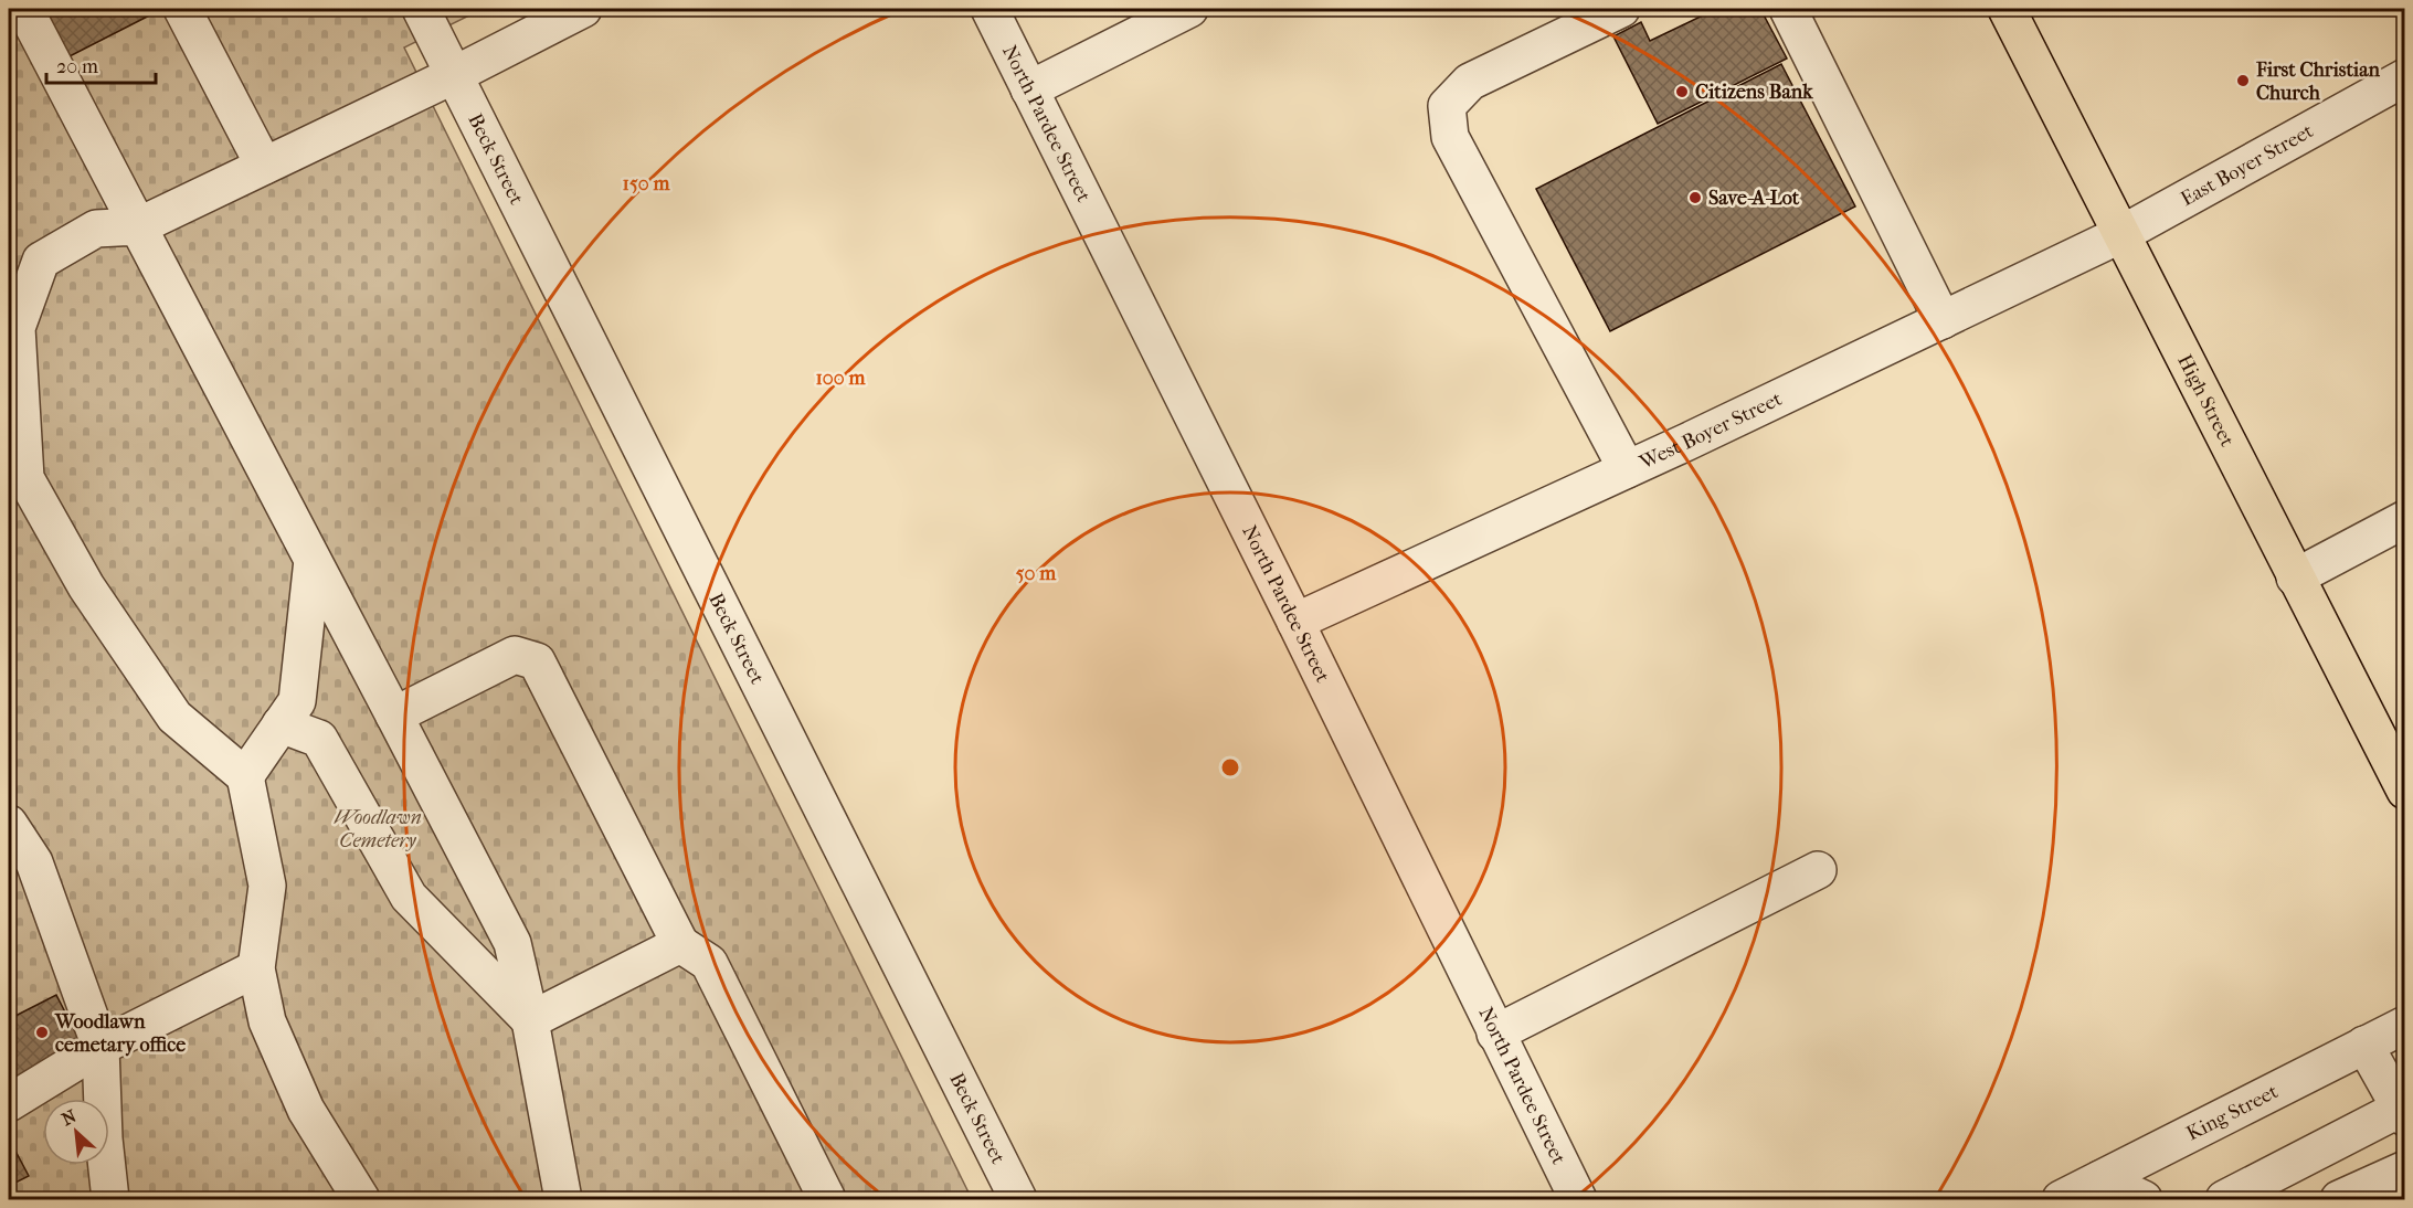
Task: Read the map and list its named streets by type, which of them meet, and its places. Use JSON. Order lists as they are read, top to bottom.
{
  "streets": {
    "main road": ["High Street"],
    "street": [
      "North Pardee Street",
      "Beck Street",
      "East Boyer Street",
      "West Boyer Street",
      "King Street"
    ]
  },
  "crossings": [
    ["North Pardee Street", "West Boyer Street"],
    ["East Boyer Street", "High Street"],
    ["East Boyer Street", "West Boyer Street"],
    ["High Street", "West Boyer Street"]
  ],
  "parks": ["Woodlawn Cemetery"],
  "places": [
    "First Christian Church",
    "Citizens Bank",
    "Save-A-Lot",
    "Woodlawn cemetary office"
  ],
  "scale_bar": "20 m",
  "north": "top left",
  "rings": ["150 m", "100 m", "50 m"]
}
